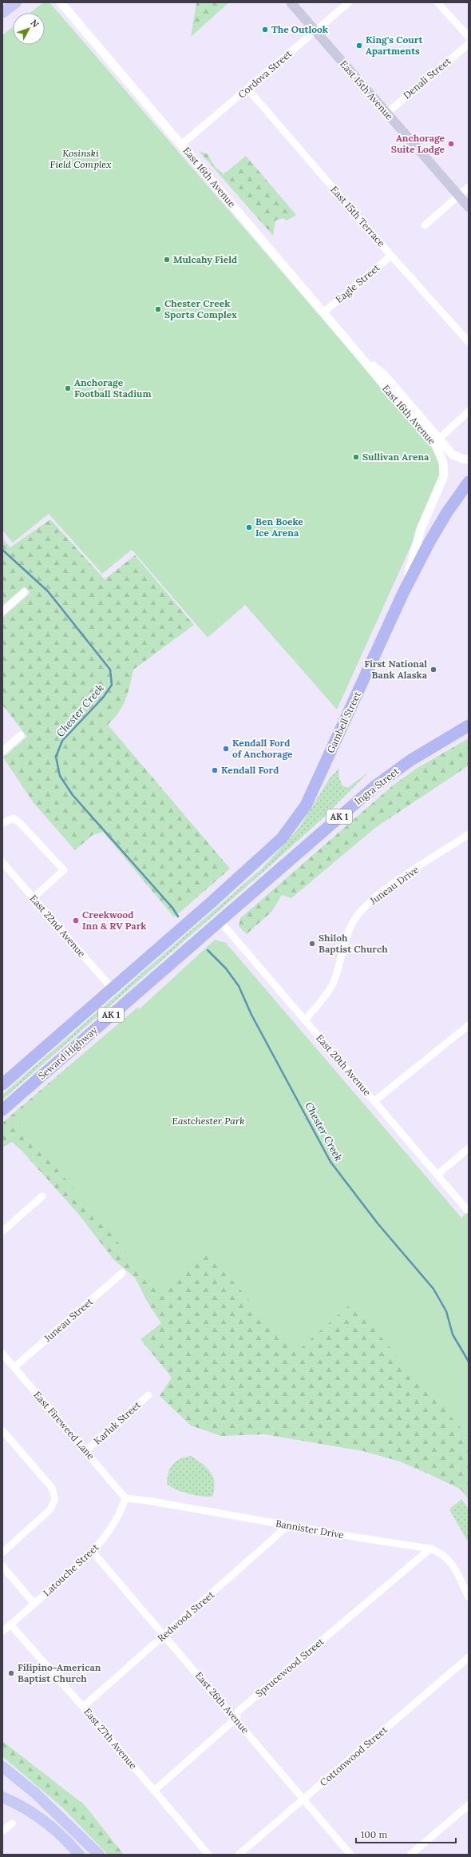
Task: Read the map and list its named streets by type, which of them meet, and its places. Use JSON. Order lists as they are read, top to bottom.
{
  "streets": {
    "highway": [
      "Gambell Street",
      "Ingra Street",
      "AK 1",
      "Seward Highway"
    ],
    "main road": ["East 15th Avenue"],
    "street": [
      "Cordova Street",
      "Denali Street",
      "East 16th Avenue",
      "East 15th Terrace",
      "Eagle Street",
      "Juneau Drive",
      "East 22nd Avenue",
      "East 20th Avenue",
      "Juneau Street",
      "Karluk Street",
      "East Fireweed Lane",
      "Bannister Drive",
      "Latouche Street",
      "Redwood Street",
      "Sprucewood Street",
      "East 26th Avenue",
      "East 27th Avenue",
      "Cottonwood Street"
    ]
  },
  "crossings": [
    ["Cordova Street", "East 15th Avenue"],
    ["Cordova Street", "East 16th Avenue"],
    ["Cordova Street", "East 15th Terrace"],
    ["Denali Street", "East 15th Avenue"],
    ["East 16th Avenue", "Eagle Street"],
    ["East 16th Avenue", "Gambell Street"],
    ["East 15th Terrace", "Eagle Street"],
    ["Gambell Street", "Seward Highway"],
    ["Ingra Street", "Seward Highway"],
    ["Ingra Street", "East 20th Avenue"],
    ["Juneau Drive", "East 20th Avenue"],
    ["East 22nd Avenue", "Seward Highway"],
    ["Seward Highway", "East 20th Avenue"],
    ["Juneau Street", "East Fireweed Lane"],
    ["Karluk Street", "East Fireweed Lane"],
    ["East Fireweed Lane", "Bannister Drive"],
    ["East Fireweed Lane", "Latouche Street"],
    ["Bannister Drive", "Latouche Street"],
    ["Bannister Drive", "Redwood Street"],
    ["Bannister Drive", "Sprucewood Street"],
    ["Latouche Street", "East 26th Avenue"],
    ["Latouche Street", "East 27th Avenue"],
    ["Redwood Street", "East 26th Avenue"],
    ["Redwood Street", "East 27th Avenue"],
    ["Sprucewood Street", "East 26th Avenue"],
    ["Sprucewood Street", "East 27th Avenue"],
    ["East 26th Avenue", "Cottonwood Street"]
  ],
  "water": ["Chester Creek"],
  "parks": ["Kosinski Field Complex", "Eastchester Park"],
  "places": [
    "The Outlook",
    "King's Court Apartments",
    "Anchorage Suite Lodge",
    "Mulcahy Field",
    "Chester Creek Sports Complex",
    "Anchorage Football Stadium",
    "Sullivan Arena",
    "Ben Boeke Ice Arena",
    "First National Bank Alaska",
    "Kendall Ford of Anchorage",
    "Kendall Ford",
    "Creekwood Inn & RV Park",
    "Shiloh Baptist Church",
    "Filipino-American Baptist Church"
  ],
  "scale_bar": "100 m",
  "north": "top right"
}
